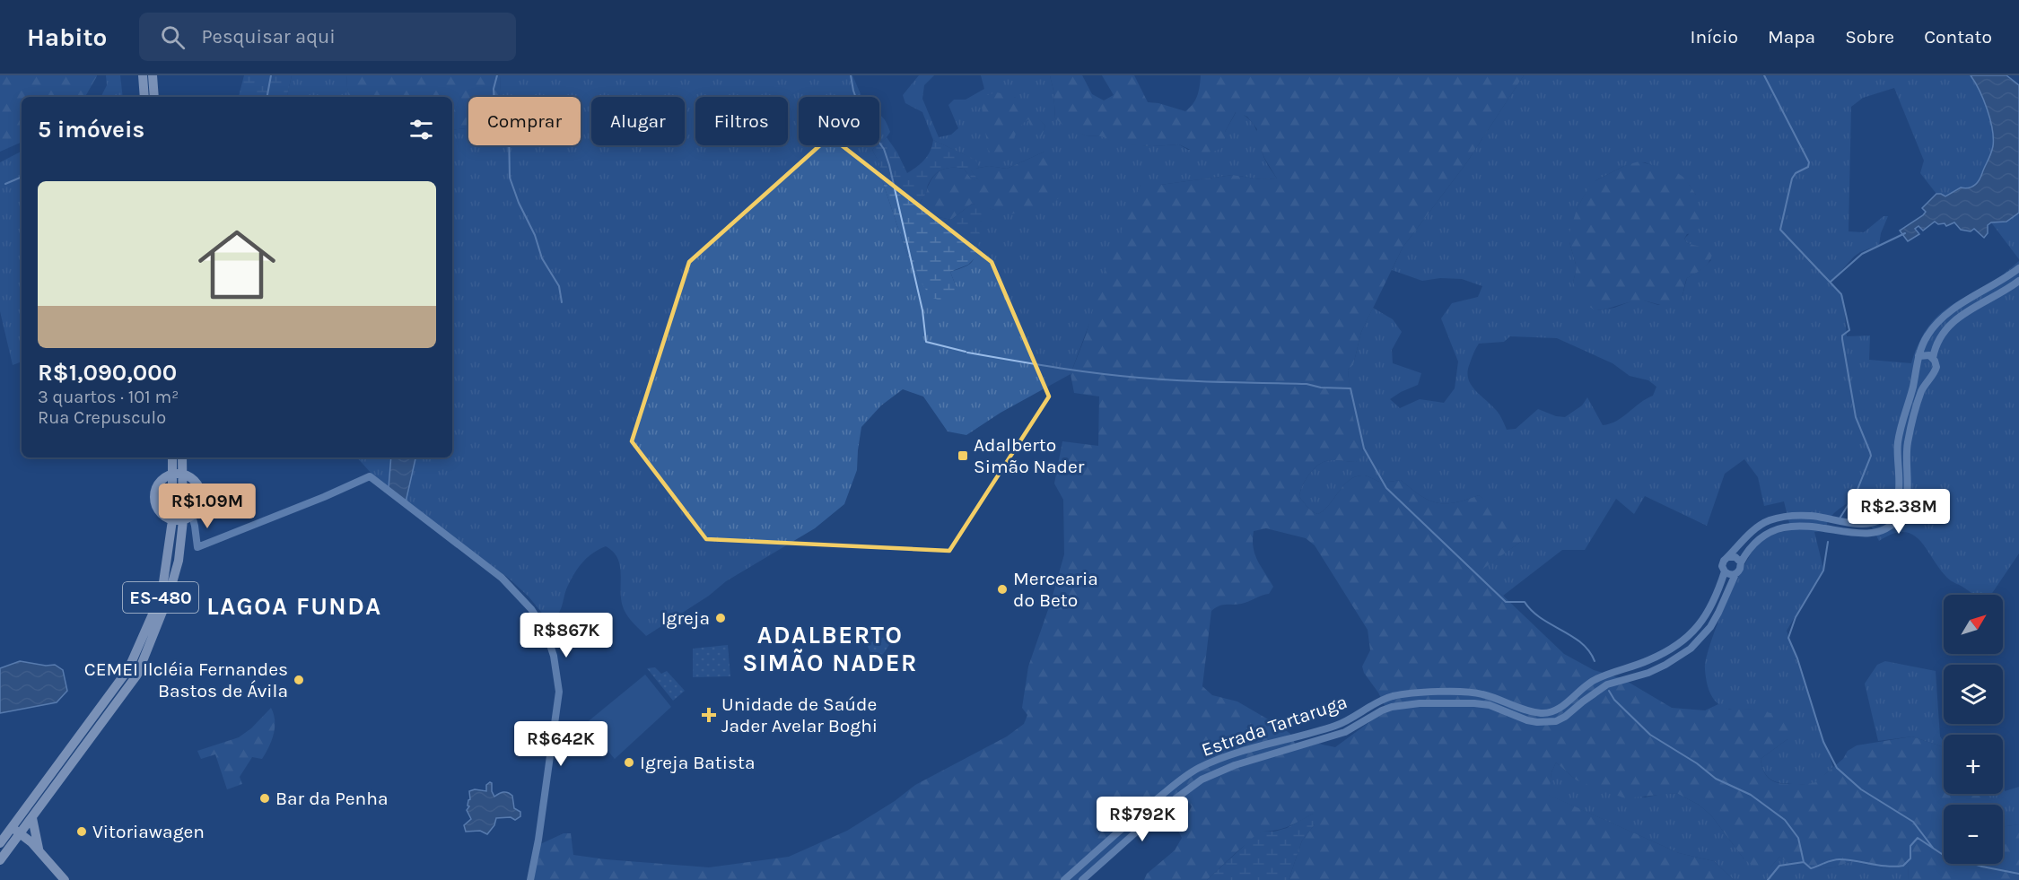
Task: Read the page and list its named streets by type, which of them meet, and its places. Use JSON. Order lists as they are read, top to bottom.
{
  "streets": {
    "main road": ["ES-480"],
    "street": ["Estrada Tartaruga"]
  },
  "districts": ["LAGOA FUNDA", "ADALBERTO SIMÃO NADER"],
  "places": {
    "transit": ["Adalberto Simão Nader"],
    "other": [
      "Mercearia do Beto",
      "Igreja",
      "CEMEI Ilcléia Fernandes Bastos de Ávila",
      "Igreja Batista",
      "Bar da Penha",
      "Vitoriawagen"
    ],
    "health": ["Unidade de Saúde Jader Avelar Boghi"]
  },
  "north": "top right",
  "page": {
    "header": "Habito",
    "search": "Pesquisar aqui",
    "nav": [
      "Início",
      "Mapa",
      "Sobre",
      "Contato"
    ],
    "chip": [
      "Comprar",
      "Alugar",
      "Filtros",
      "Novo"
    ],
    "heading": "5 imóveis",
    "list": [
      {
        "name": "R$1,090,000",
        "note": "3 quartos · 101 m² · Rua Crepusculo"
      }
    ],
    "price": [
      "R$1.09M",
      "R$2.38M",
      "R$867K",
      "R$642K",
      "R$792K"
    ],
    "map_buttons": ["+", "−"]
  }
}
